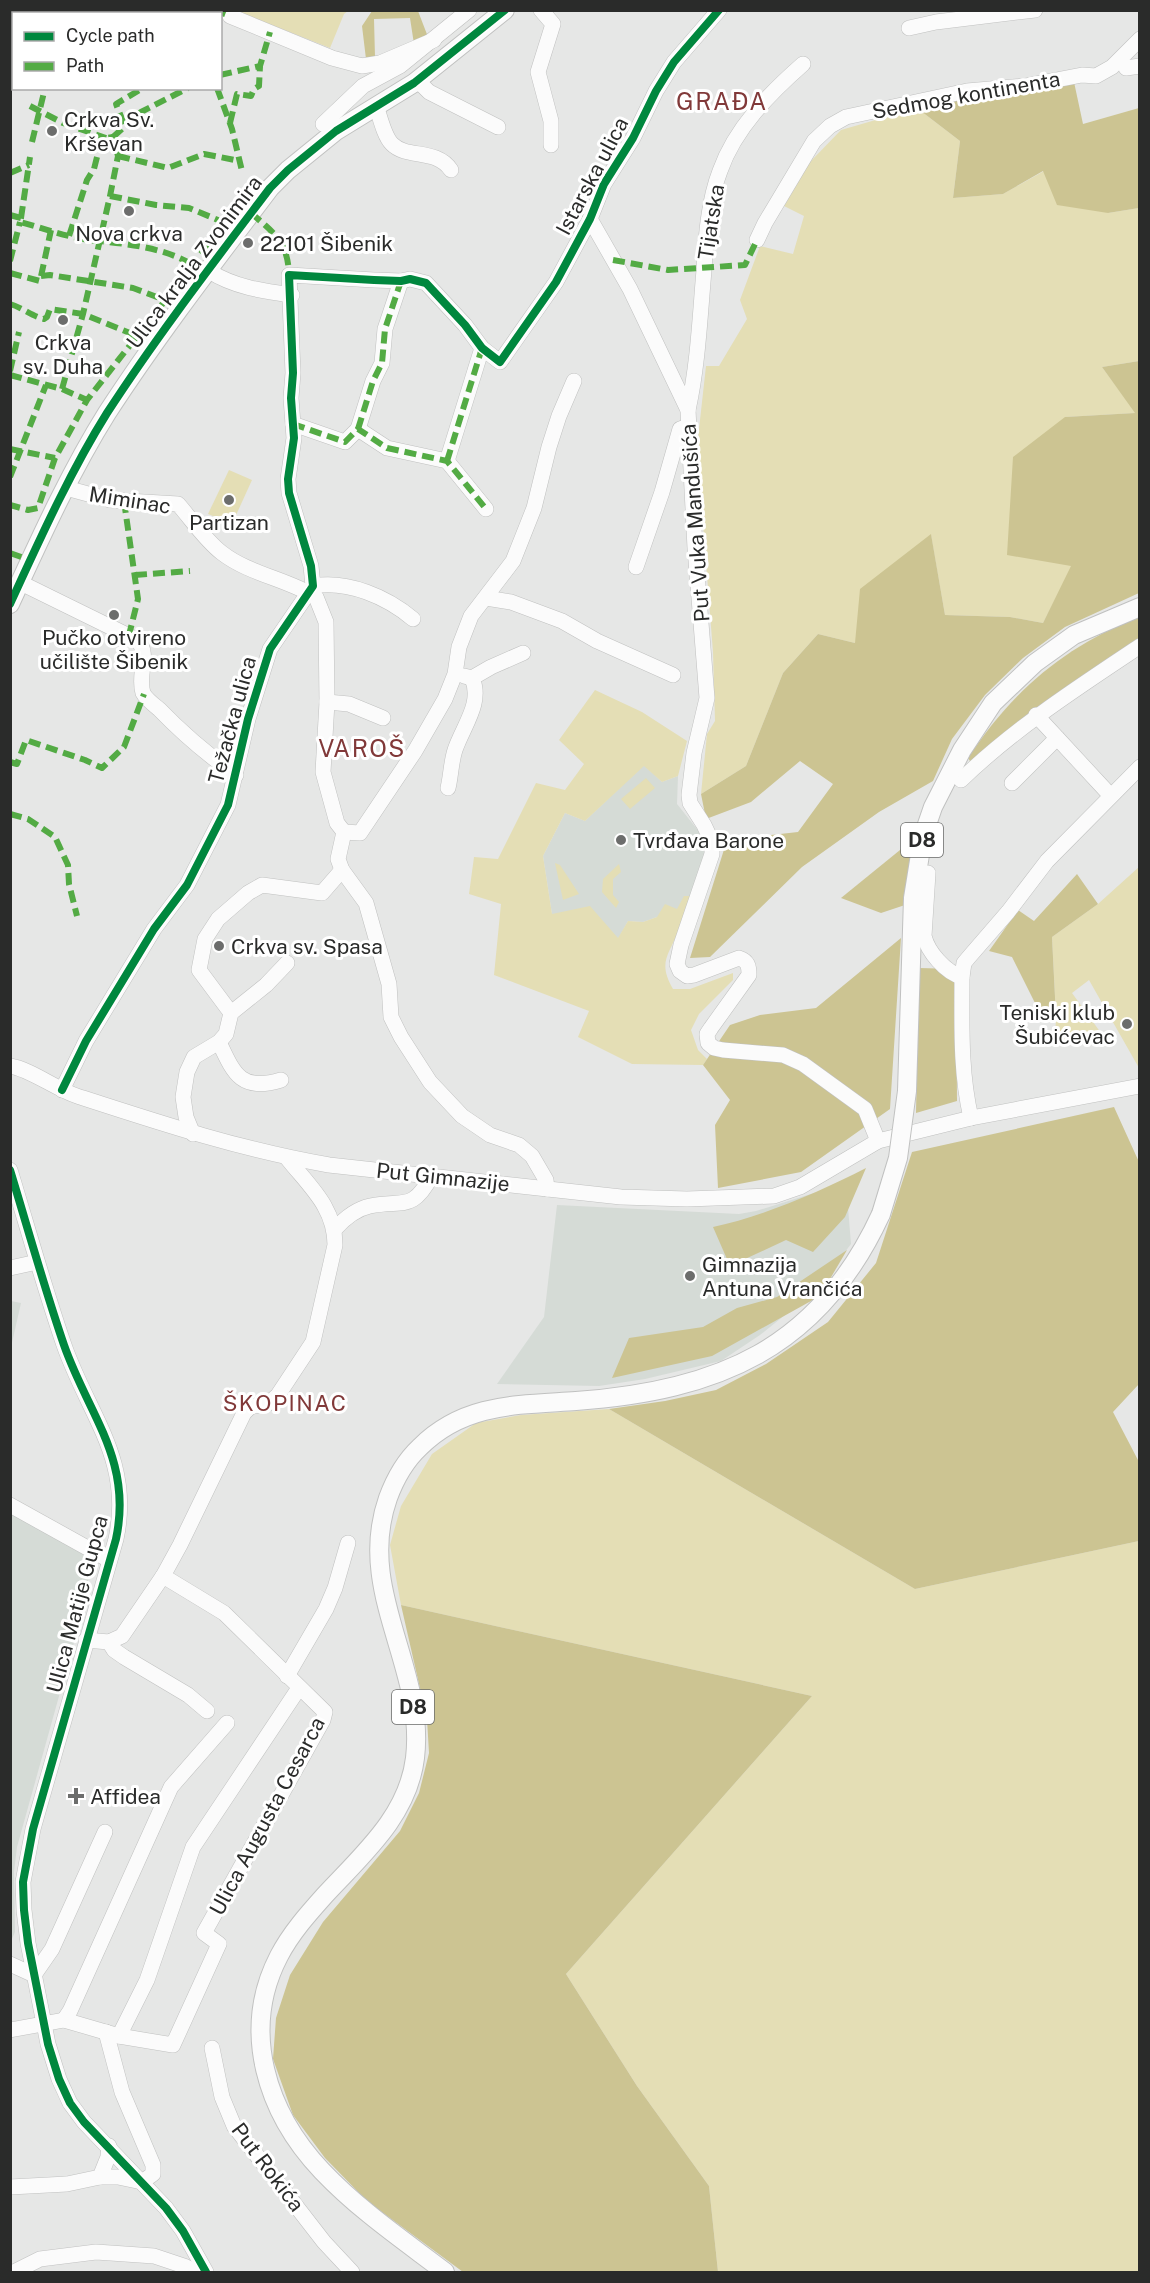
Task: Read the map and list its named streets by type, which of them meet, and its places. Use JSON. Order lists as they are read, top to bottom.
{
  "streets": {
    "main road": ["Ulica kralja Zvonimira", "D8"],
    "street": [
      "Sedmog kontinenta",
      "Istarska ulica",
      "Tijatska",
      "Miminac",
      "Put Vuka Mandušića",
      "Težačka ulica",
      "Put Gimnazije",
      "Ulica Matije Gupca",
      "Ulica Augusta Cesarca",
      "Put Rokića"
    ]
  },
  "crossings": [
    ["Istarska ulica", "Put Vuka Mandušića"],
    ["Tijatska", "Put Vuka Mandušića"],
    ["Ulica kralja Zvonimira", "Miminac"],
    ["Miminac", "Težačka ulica"],
    ["Put Vuka Mandušića", "Put Gimnazije"],
    ["Težačka ulica", "Put Gimnazije"]
  ],
  "districts": ["GRAĐA", "VAROŠ", "ŠKOPINAC"],
  "places": {
    "other": [
      "Crkva Sv. Krševan",
      "Nova crkva",
      "22101 Šibenik",
      "Crkva sv. Duha",
      "Partizan",
      "Pučko otvireno učilište Šibenik",
      "Tvrđava Barone",
      "Crkva sv. Spasa",
      "Teniski klub Šubićevac",
      "Gimnazija Antuna Vrančića"
    ],
    "health": ["Affidea"]
  },
  "legend": ["Cycle path", "Path"]
}
